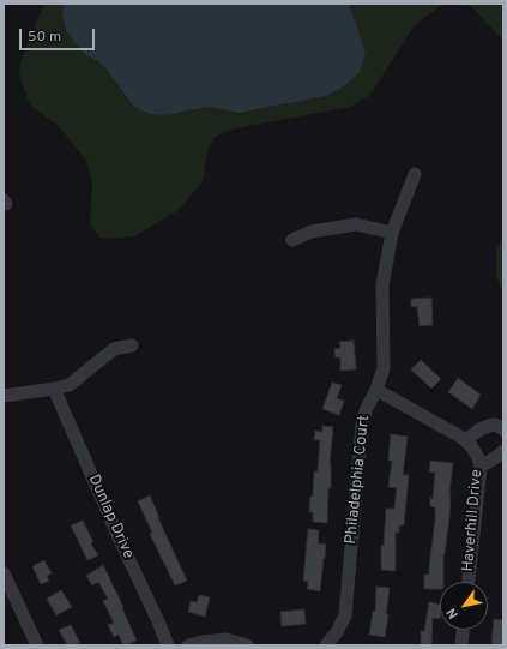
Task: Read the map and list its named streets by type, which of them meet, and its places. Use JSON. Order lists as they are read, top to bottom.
{
  "streets": {
    "street": ["Philadelphia Court", "Dunlap Drive", "Haverhill Drive"]
  },
  "crossings": [
    ["Philadelphia Court", "Haverhill Drive"]
  ],
  "scale_bar": "50 m",
  "north": "bottom left"
}
